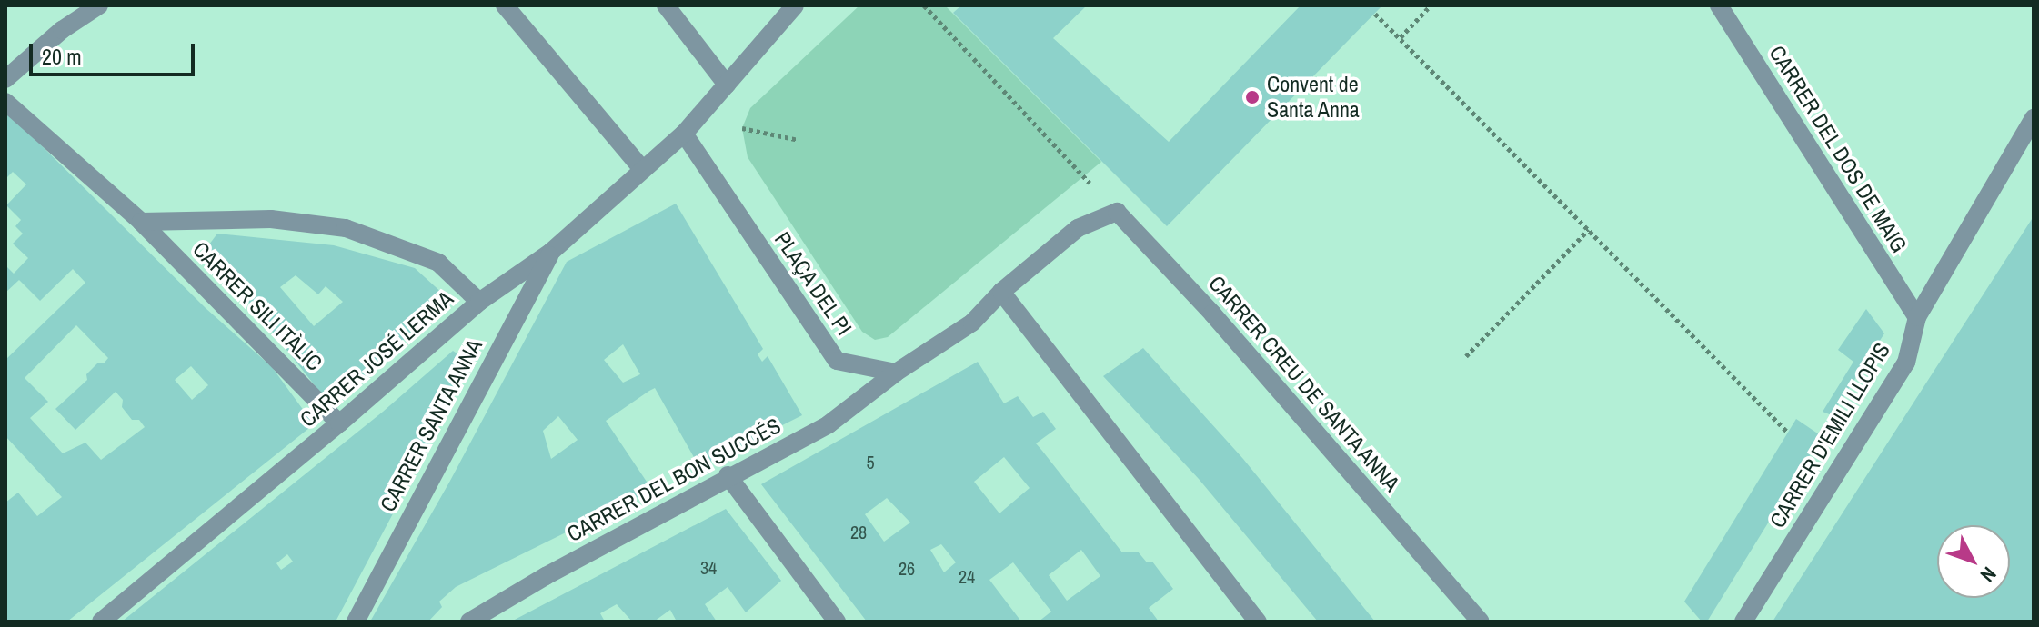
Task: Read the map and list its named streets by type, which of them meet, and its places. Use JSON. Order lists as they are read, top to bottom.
{
  "streets": {
    "street": [
      "CARRER DEL DOS DE MAIG",
      "PLAÇA DEL PI",
      "CARRER SILI ITÀLIC",
      "CARRER JOSÉ LERMA",
      "CARRER CREU DE SANTA ANNA",
      "CARRER SANTA ANNA",
      "CARRER D'EMILI LLOPIS",
      "CARRER DEL BON SUCCÉS"
    ]
  },
  "crossings": [
    ["CARRER DEL DOS DE MAIG", "CARRER D'EMILI LLOPIS"],
    ["PLAÇA DEL PI", "CARRER JOSÉ LERMA"],
    ["PLAÇA DEL PI", "CARRER DEL BON SUCCÉS"],
    ["CARRER SILI ITÀLIC", "CARRER JOSÉ LERMA"],
    ["CARRER JOSÉ LERMA", "CARRER SANTA ANNA"]
  ],
  "places": ["Convent de Santa Anna"],
  "house_numbers": [
    "5",
    "28",
    "34",
    "26",
    "24"
  ],
  "scale_bar": "20 m",
  "north": "bottom right"
}
